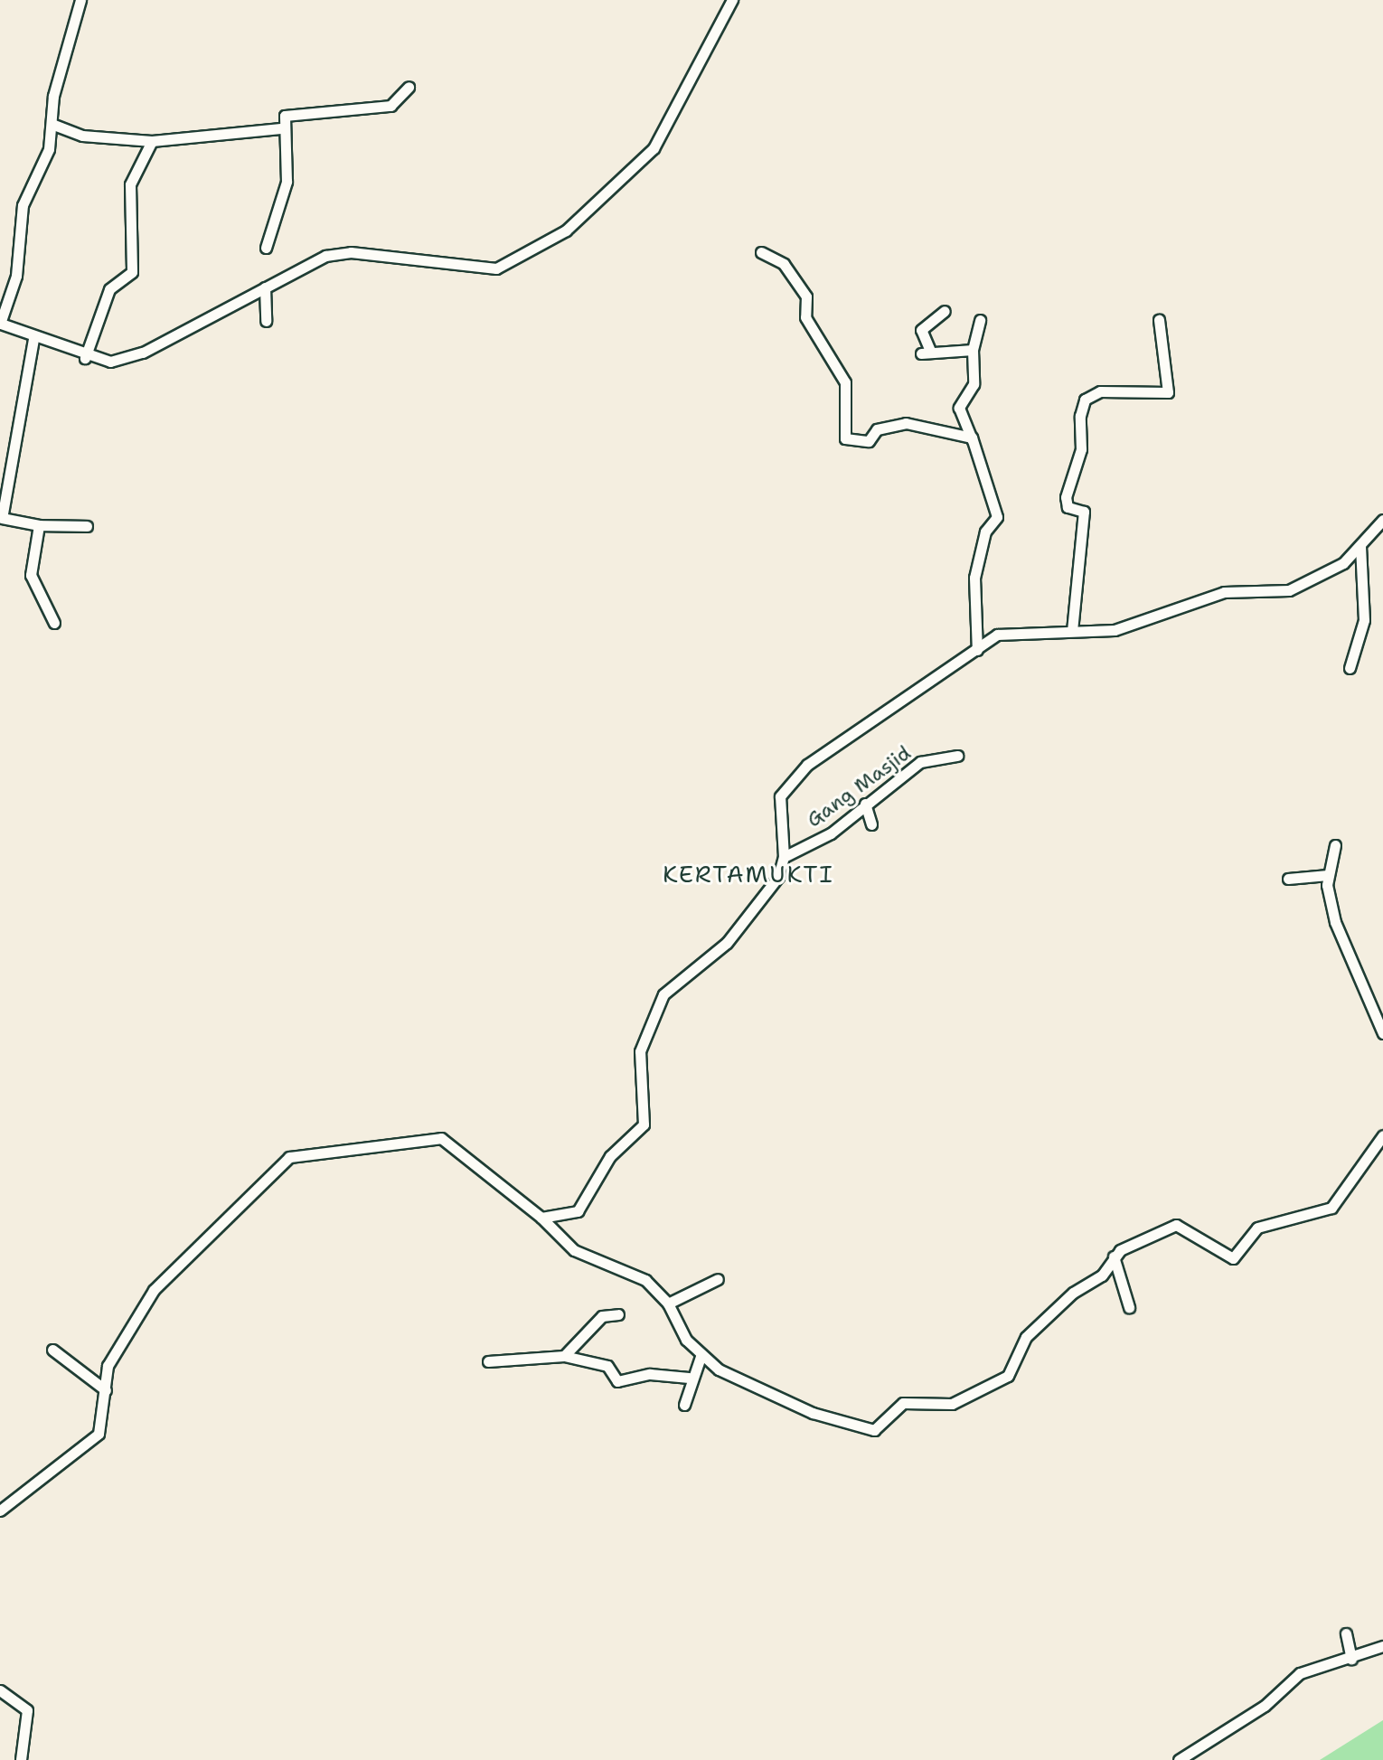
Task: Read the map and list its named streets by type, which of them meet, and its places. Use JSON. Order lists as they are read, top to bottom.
{
  "streets": {
    "street": ["Gang Masjid"]
  },
  "districts": ["KERTAMUKTI"]
}
